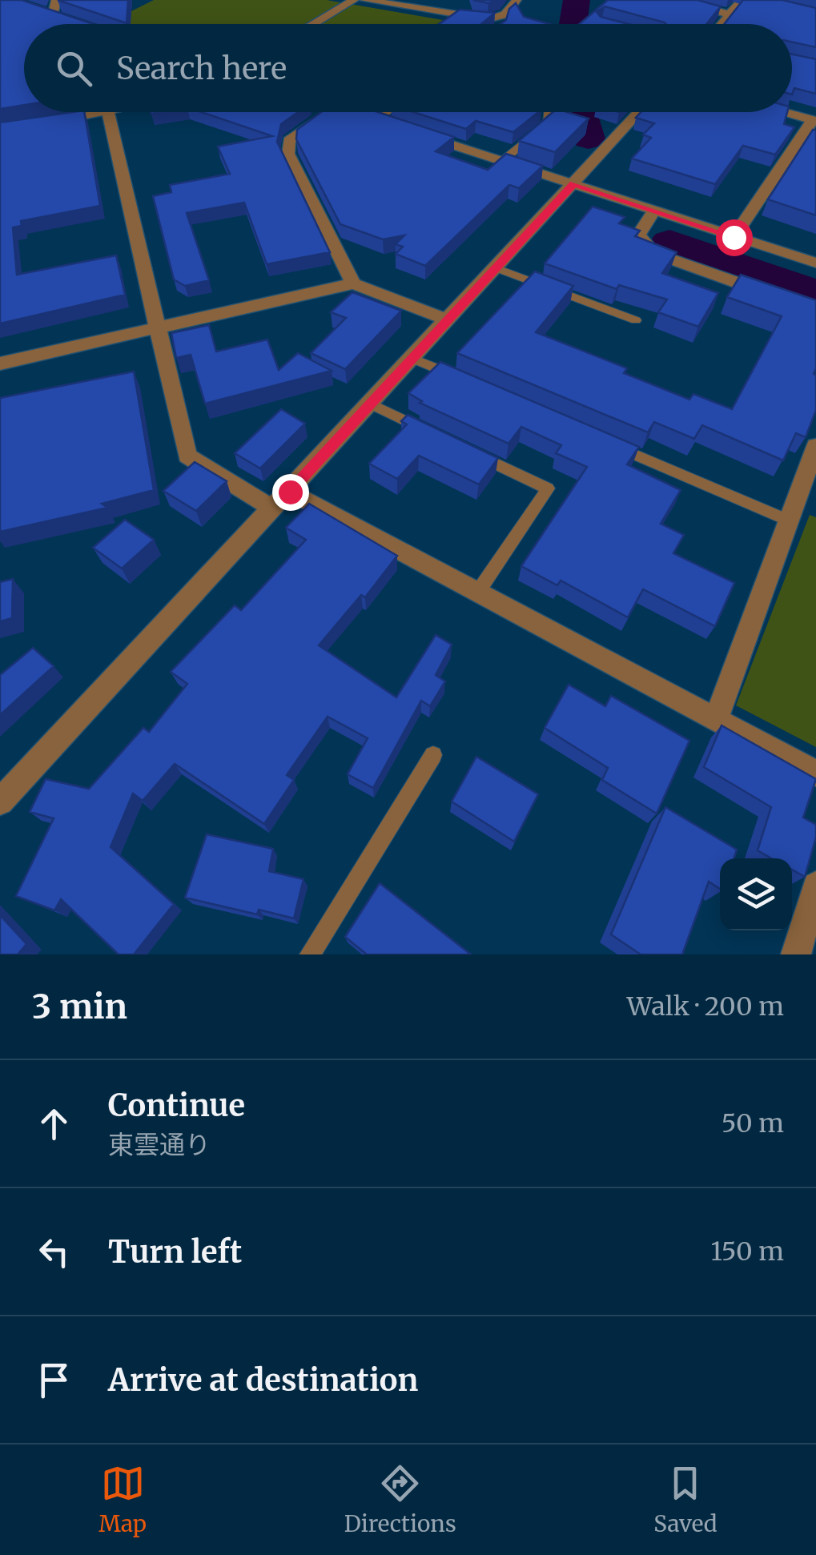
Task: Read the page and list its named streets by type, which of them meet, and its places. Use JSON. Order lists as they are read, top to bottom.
{
  "page": {
    "search": "Search here",
    "heading": ["3 min", "Walk · 200 m"],
    "list": [
      ["Continue", "東雲通り", "50 m"],
      ["Turn left", "150 m"],
      "Arrive at destination"
    ],
    "nav": ["Map", "Directions", "Saved"]
  }
}
